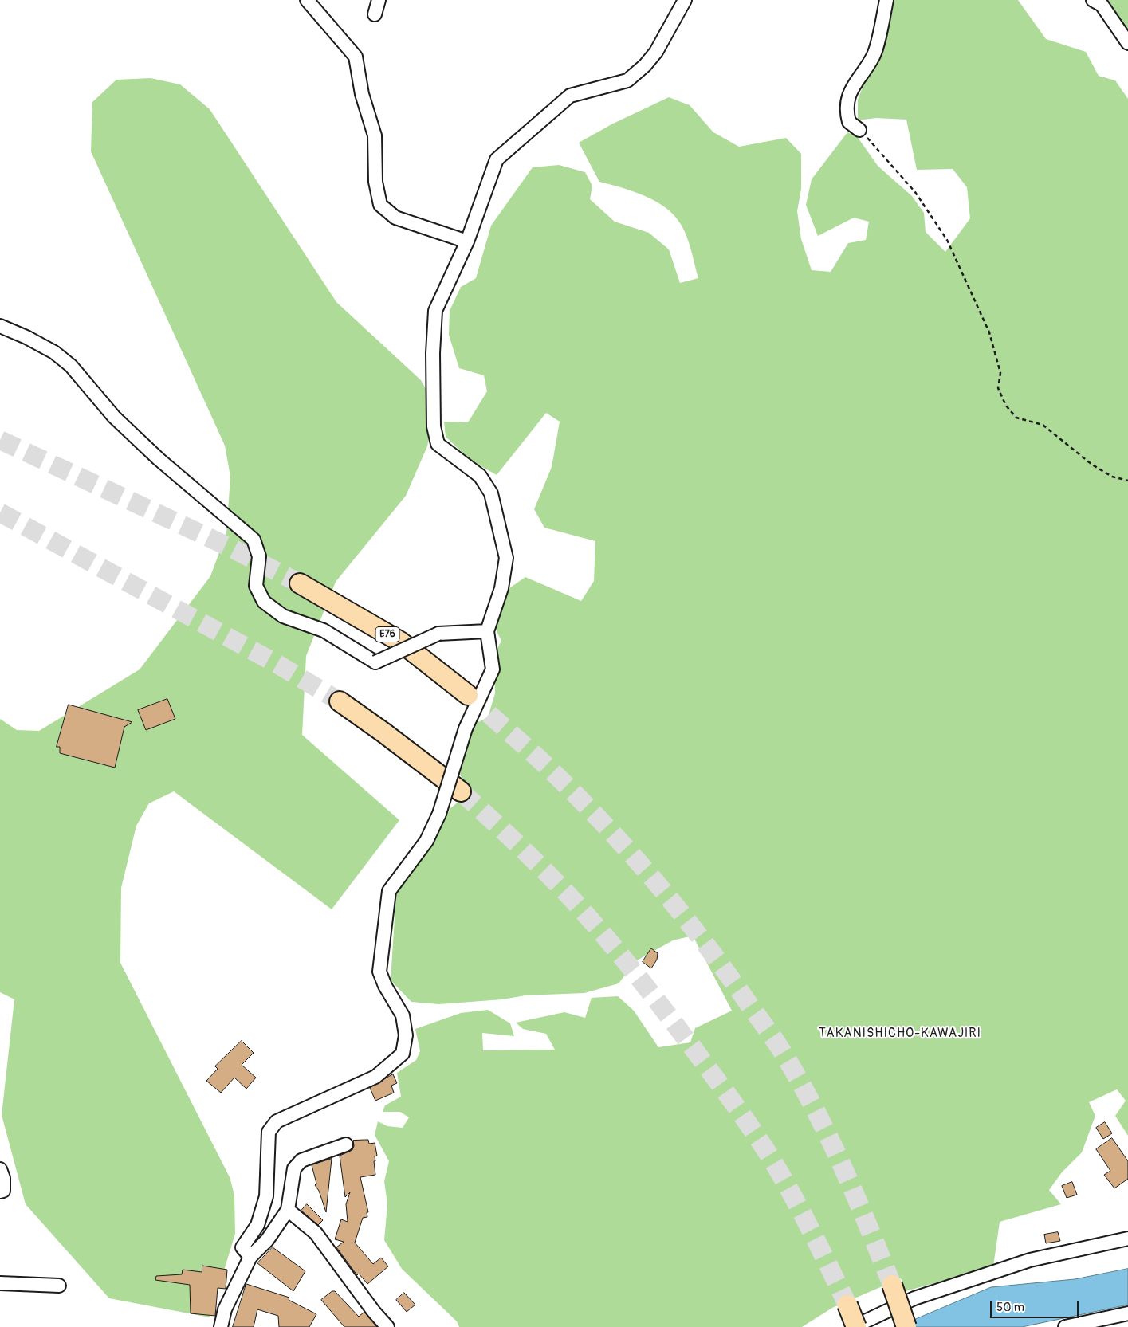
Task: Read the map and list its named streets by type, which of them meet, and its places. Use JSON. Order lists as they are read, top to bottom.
{
  "streets": {
    "highway": ["E76"]
  },
  "districts": ["TAKANISHICHO-KAWAJIRI"],
  "scale_bar": "50 m"
}
